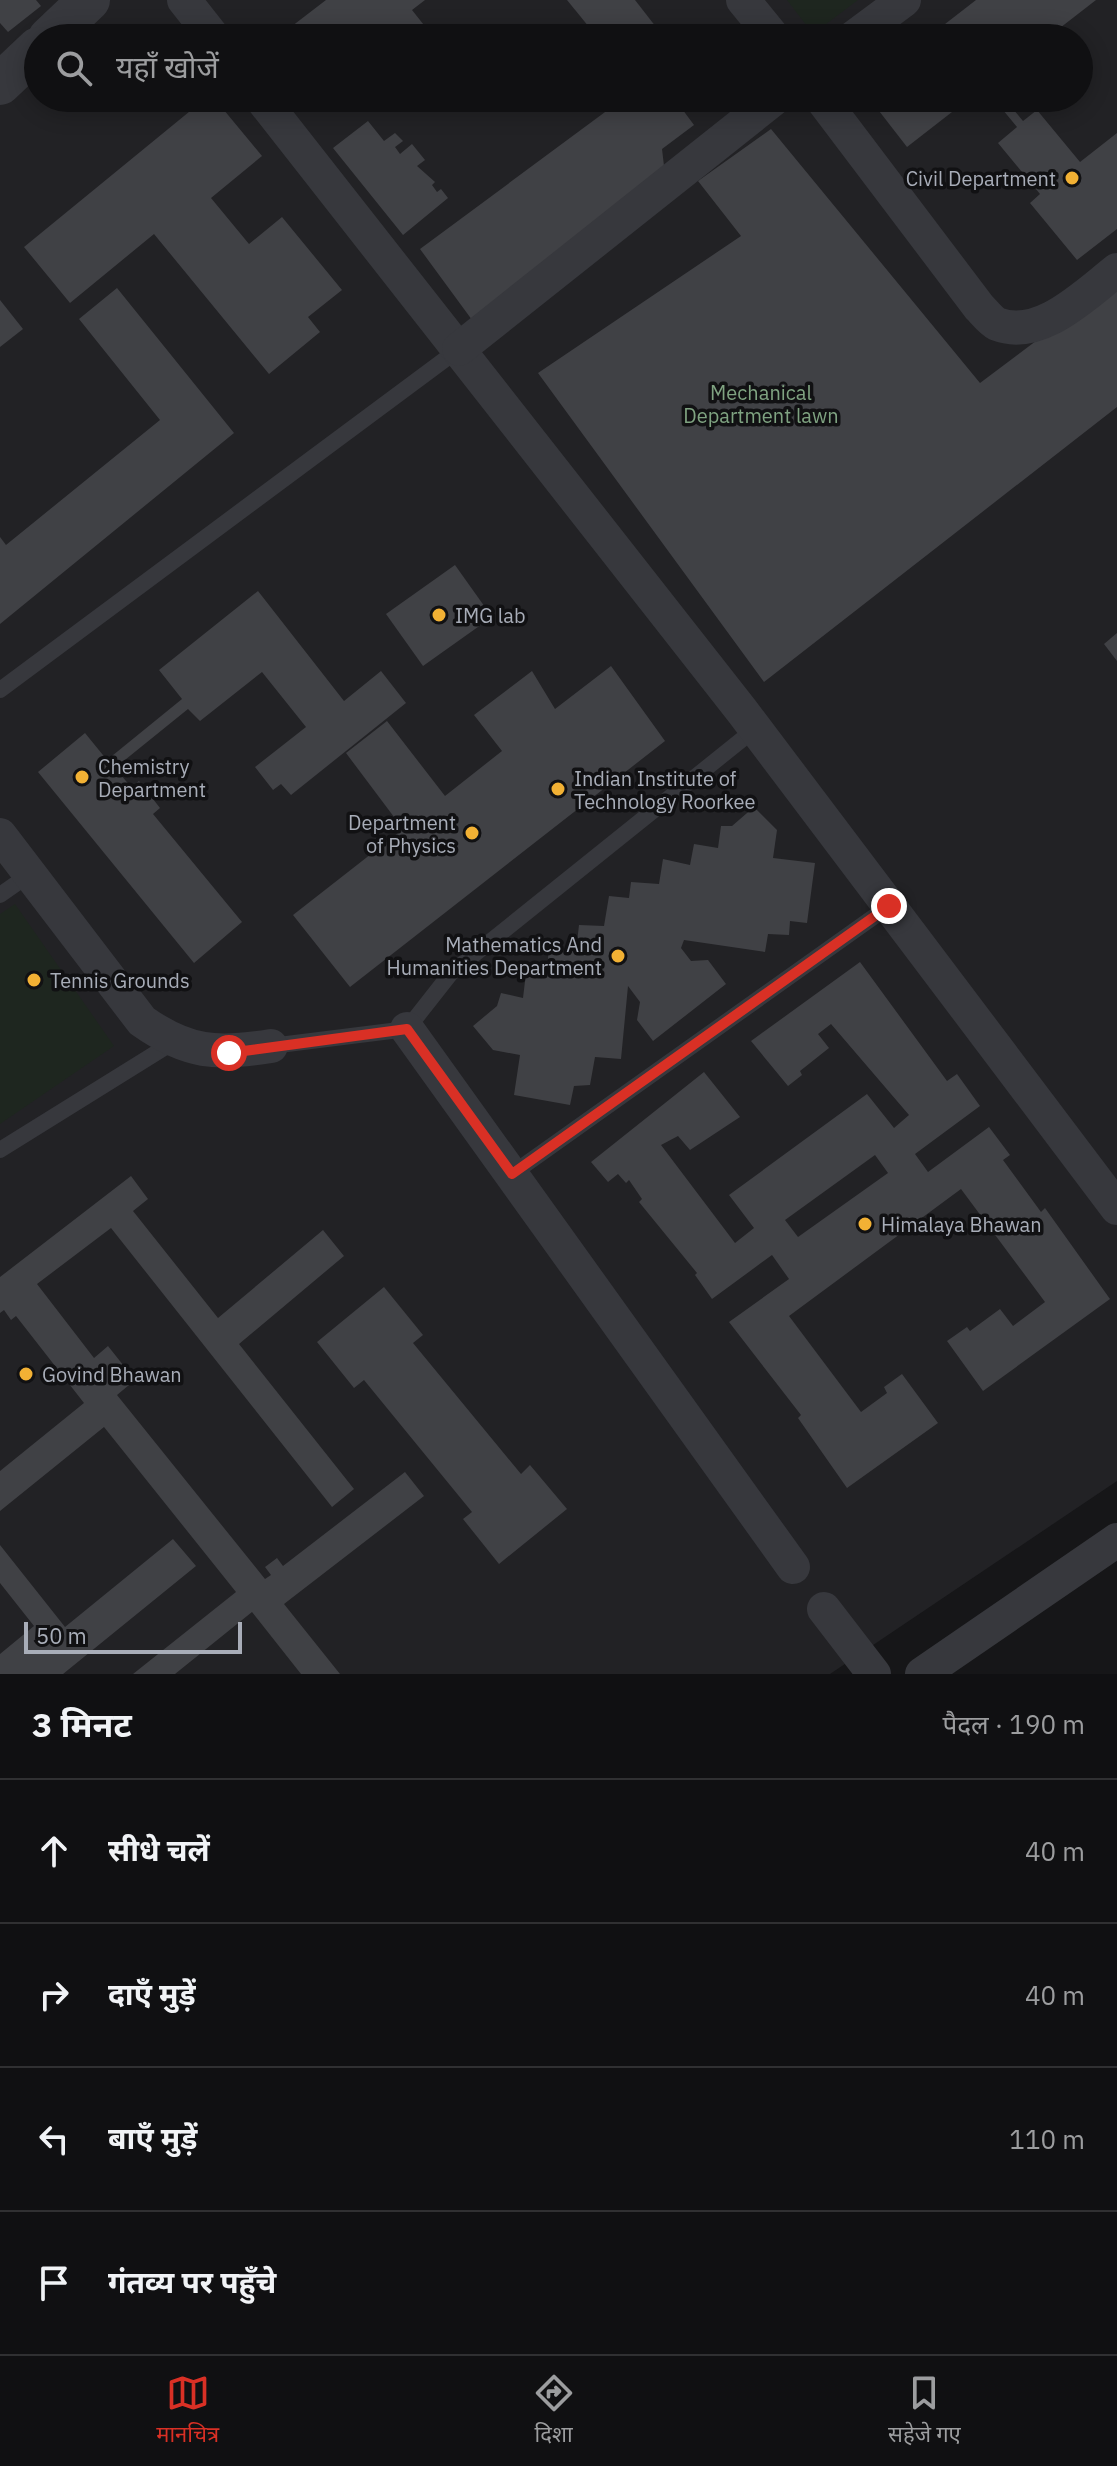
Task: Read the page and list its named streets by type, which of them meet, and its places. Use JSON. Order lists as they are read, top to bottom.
{
  "parks": ["Mechanical Department lawn"],
  "places": [
    "Civil Department",
    "IMG lab",
    "Chemistry Department",
    "Indian Institute of Technology Roorkee",
    "Department of Physics",
    "Mathematics And Humanities Department",
    "Tennis Grounds",
    "Himalaya Bhawan",
    "Govind Bhawan"
  ],
  "scale_bar": "50 m",
  "page": {
    "search": "यहाँ खोजें",
    "scale": "50 m",
    "heading": ["3 मिनट", "पैदल · 190 m"],
    "list": [
      ["सीधे चलें", "40 m"],
      ["दाएँ मुड़ें", "40 m"],
      ["बाएँ मुड़ें", "110 m"],
      "गंतव्य पर पहुँचे"
    ],
    "nav": ["मानचित्र", "दिशा", "सहेजे गए"]
  }
}
